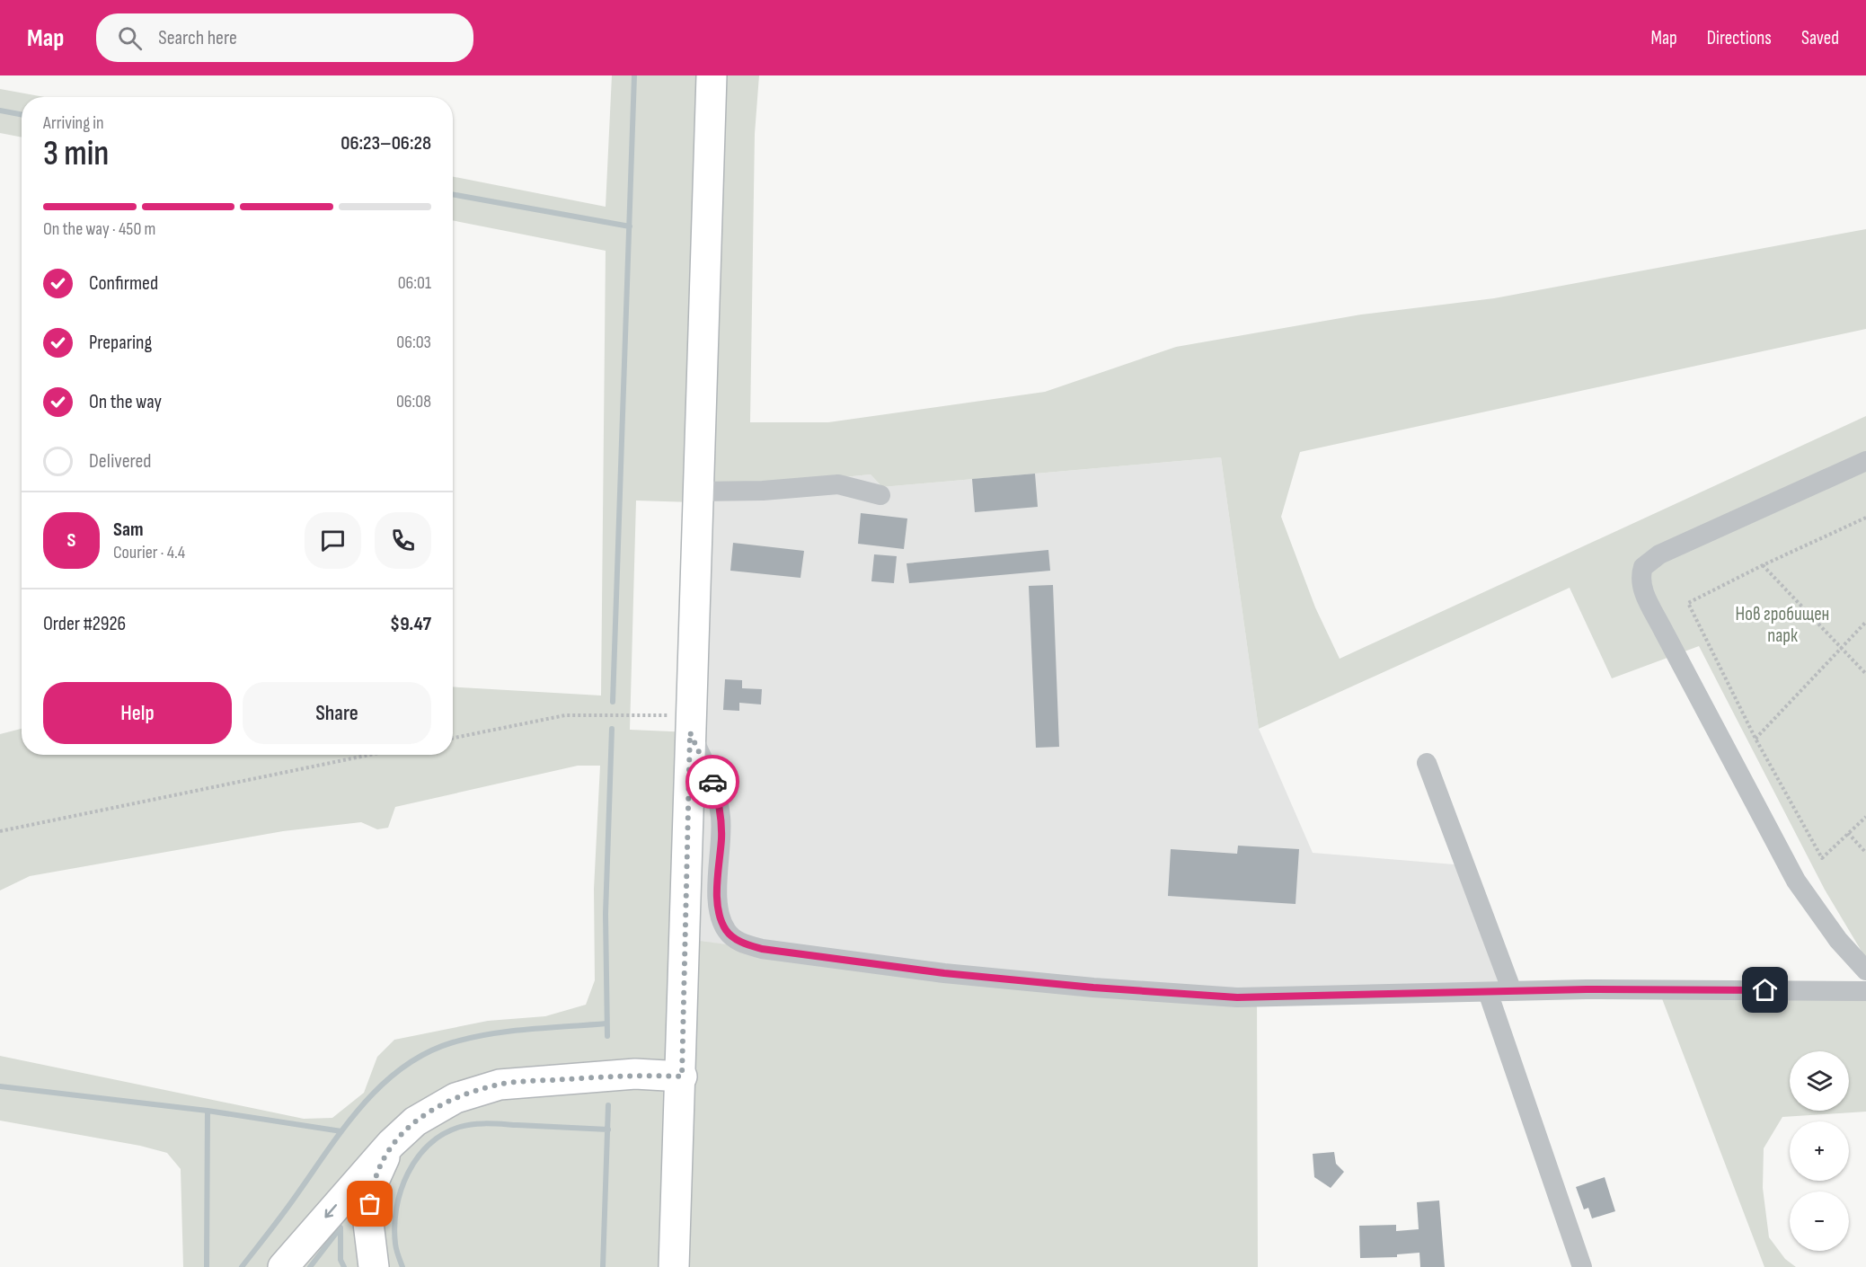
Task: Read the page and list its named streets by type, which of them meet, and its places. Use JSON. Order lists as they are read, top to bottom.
{
  "parks": ["Нов гробищен парк"],
  "page": {
    "header": "Map",
    "search": "Search here",
    "nav": ["Map", "Directions", "Saved"],
    "heading": ["3 min", "Arriving in", "06:23–06:28"],
    "panel": [
      "Sam",
      "Courier · 4.4",
      "Order #2926",
      "$9.47"
    ],
    "bar": "On the way · 450 m",
    "list": [
      ["Confirmed", "06:01"],
      ["Preparing", "06:03"],
      ["On the way", "06:08"],
      "Delivered"
    ],
    "round": "S",
    "buttons": ["Help", "Share"],
    "map_buttons": ["+", "−"]
  }
}
